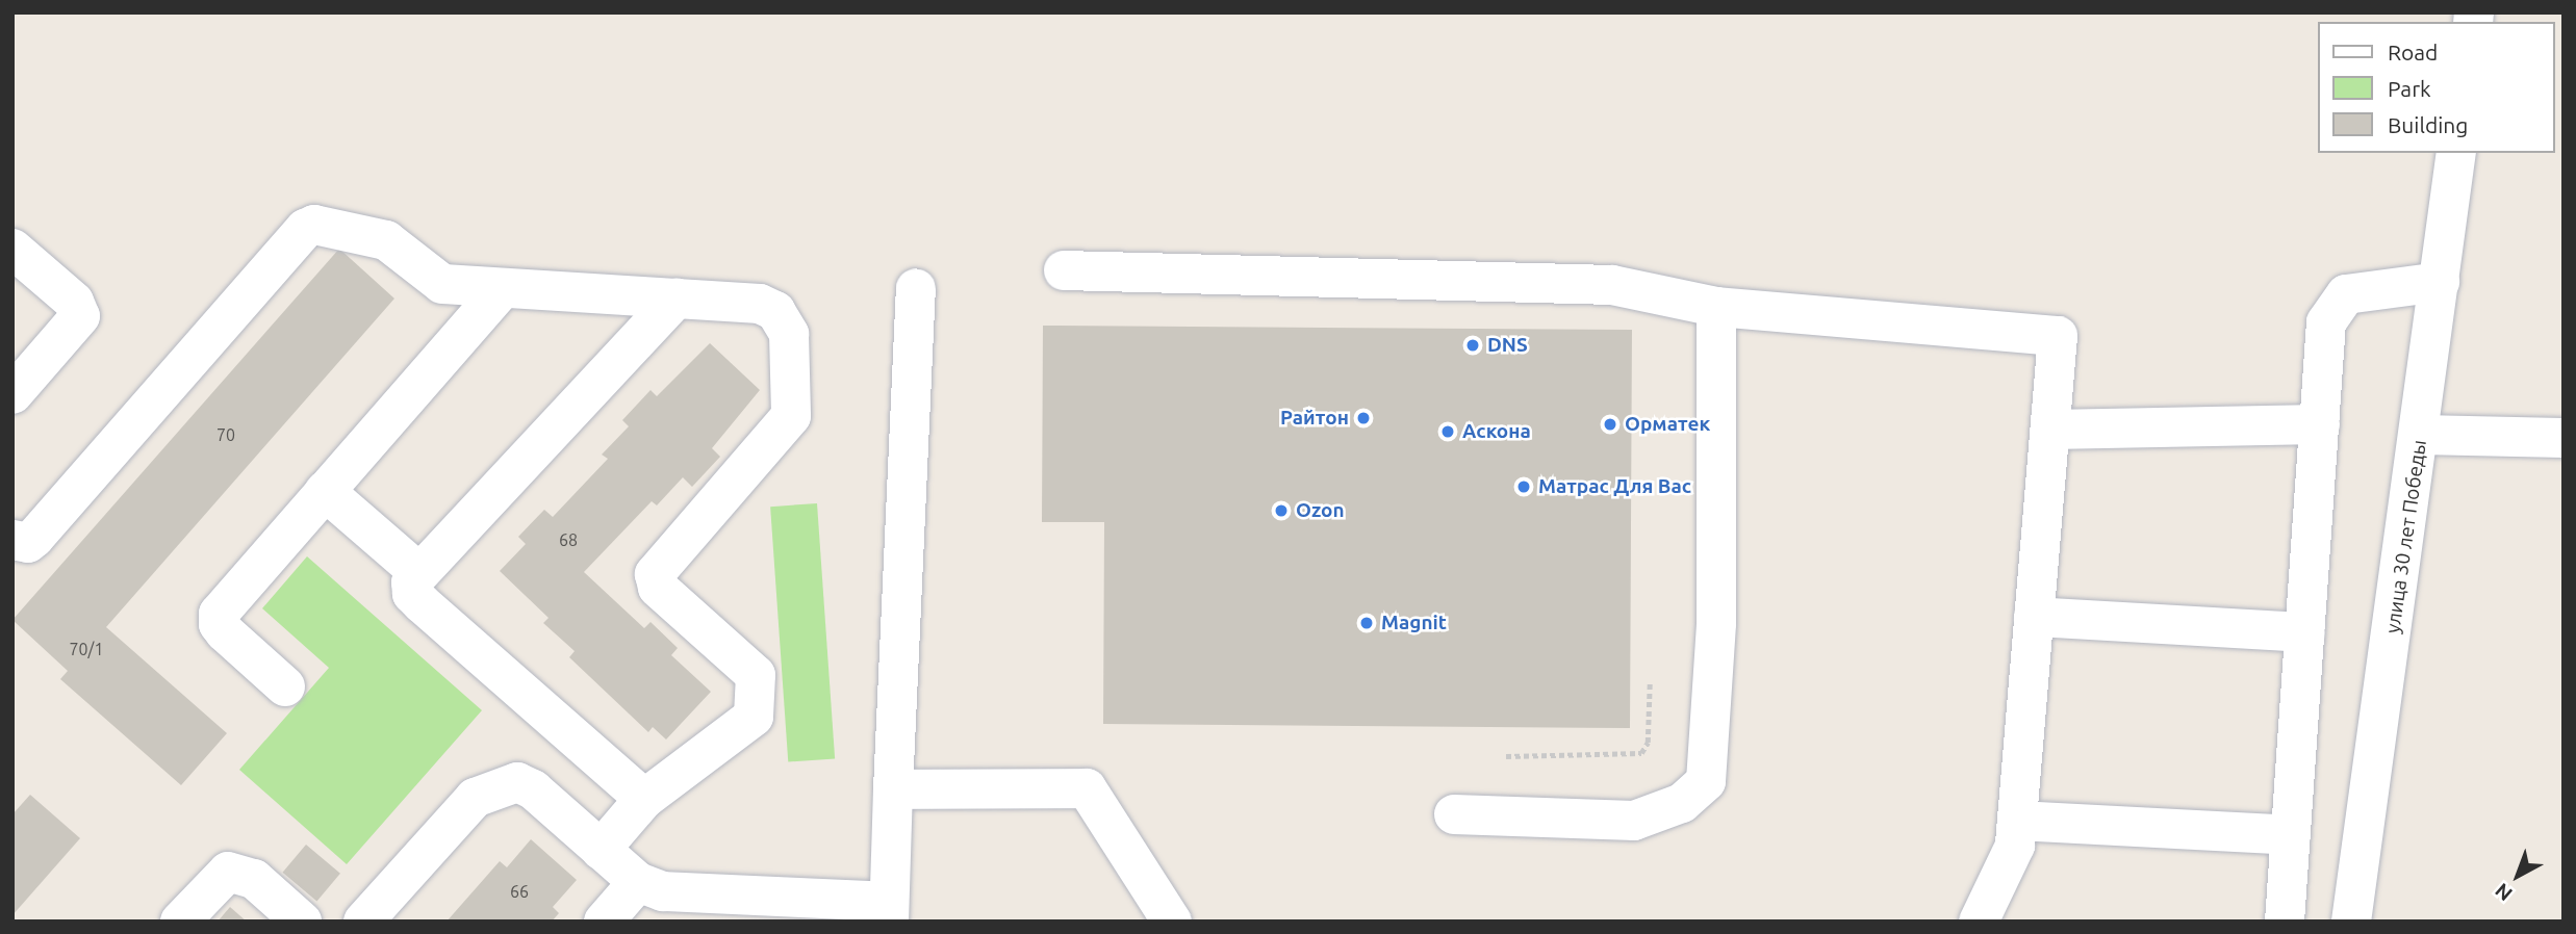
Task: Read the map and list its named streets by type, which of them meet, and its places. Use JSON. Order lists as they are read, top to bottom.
{
  "streets": {
    "street": ["улица 30 лет Победы"]
  },
  "places": [
    "DNS",
    "Райтон",
    "Орматек",
    "Аскона",
    "Матрас Для Вас",
    "Ozon",
    "Magnit"
  ],
  "house_numbers": [
    "70",
    "68",
    "70/1",
    "66"
  ],
  "legend": ["Road", "Park", "Building"],
  "north": "bottom left"
}
